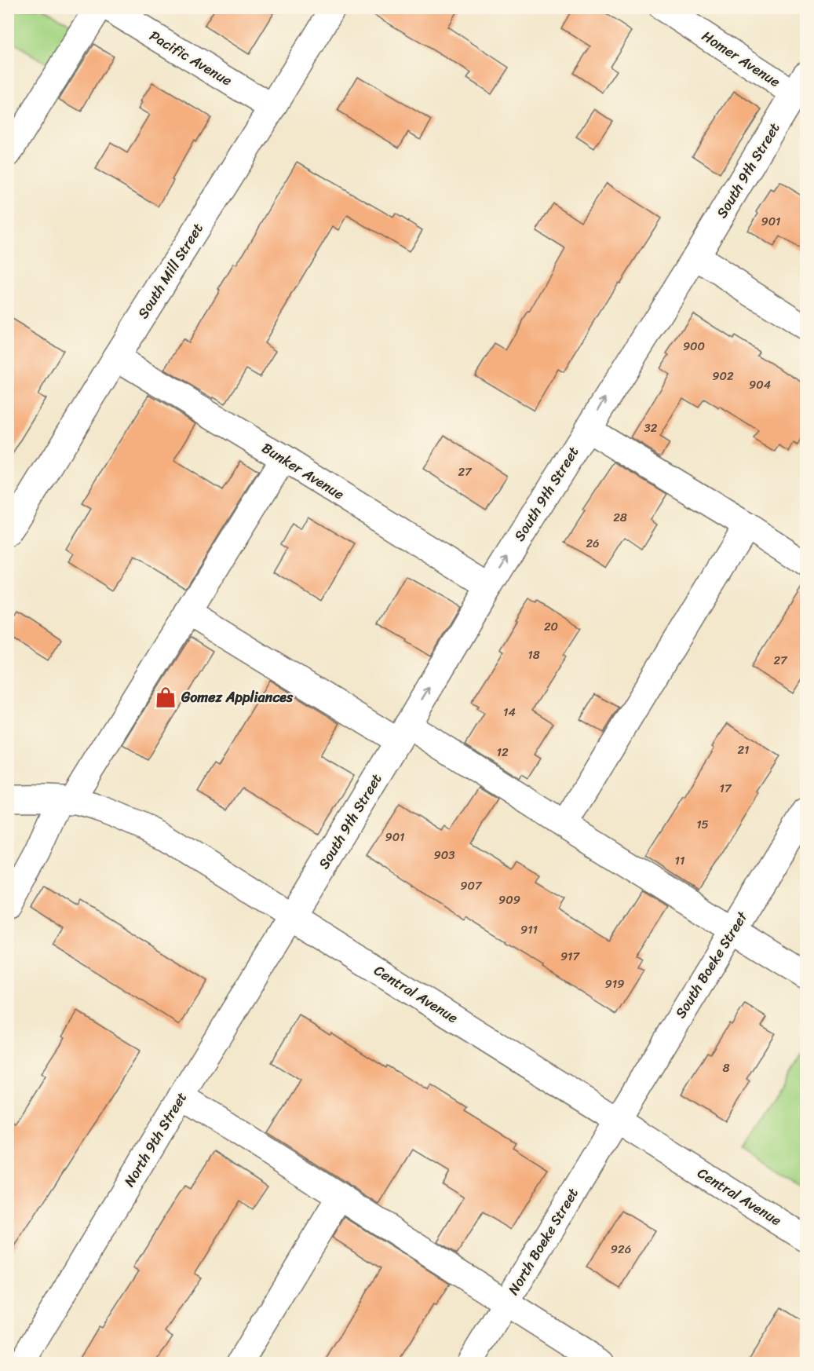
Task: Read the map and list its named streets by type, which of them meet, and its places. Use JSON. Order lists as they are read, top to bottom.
{
  "streets": {
    "street": [
      "Pacific Avenue",
      "Homer Avenue",
      "South 9th Street",
      "South Mill Street",
      "Bunker Avenue",
      "South Boeke Street",
      "Central Avenue",
      "North 9th Street",
      "North Boeke Street"
    ]
  },
  "crossings": [
    ["Pacific Avenue", "South Mill Street"],
    ["Homer Avenue", "South 9th Street"],
    ["South 9th Street", "Bunker Avenue"],
    ["South 9th Street", "Central Avenue"],
    ["South 9th Street", "North 9th Street"],
    ["South Mill Street", "Bunker Avenue"],
    ["South Boeke Street", "Central Avenue"],
    ["South Boeke Street", "North Boeke Street"],
    ["Central Avenue", "North 9th Street"],
    ["Central Avenue", "North Boeke Street"]
  ],
  "places": {
    "shop": ["Gomez Appliances"]
  },
  "house_numbers": [
    "901",
    "900",
    "902",
    "904",
    "32",
    "27",
    "28",
    "26",
    "20",
    "18",
    "27",
    "14",
    "21",
    "12",
    "17",
    "15",
    "901",
    "903",
    "11",
    "907",
    "909",
    "911",
    "917",
    "919",
    "8",
    "926"
  ]
}
